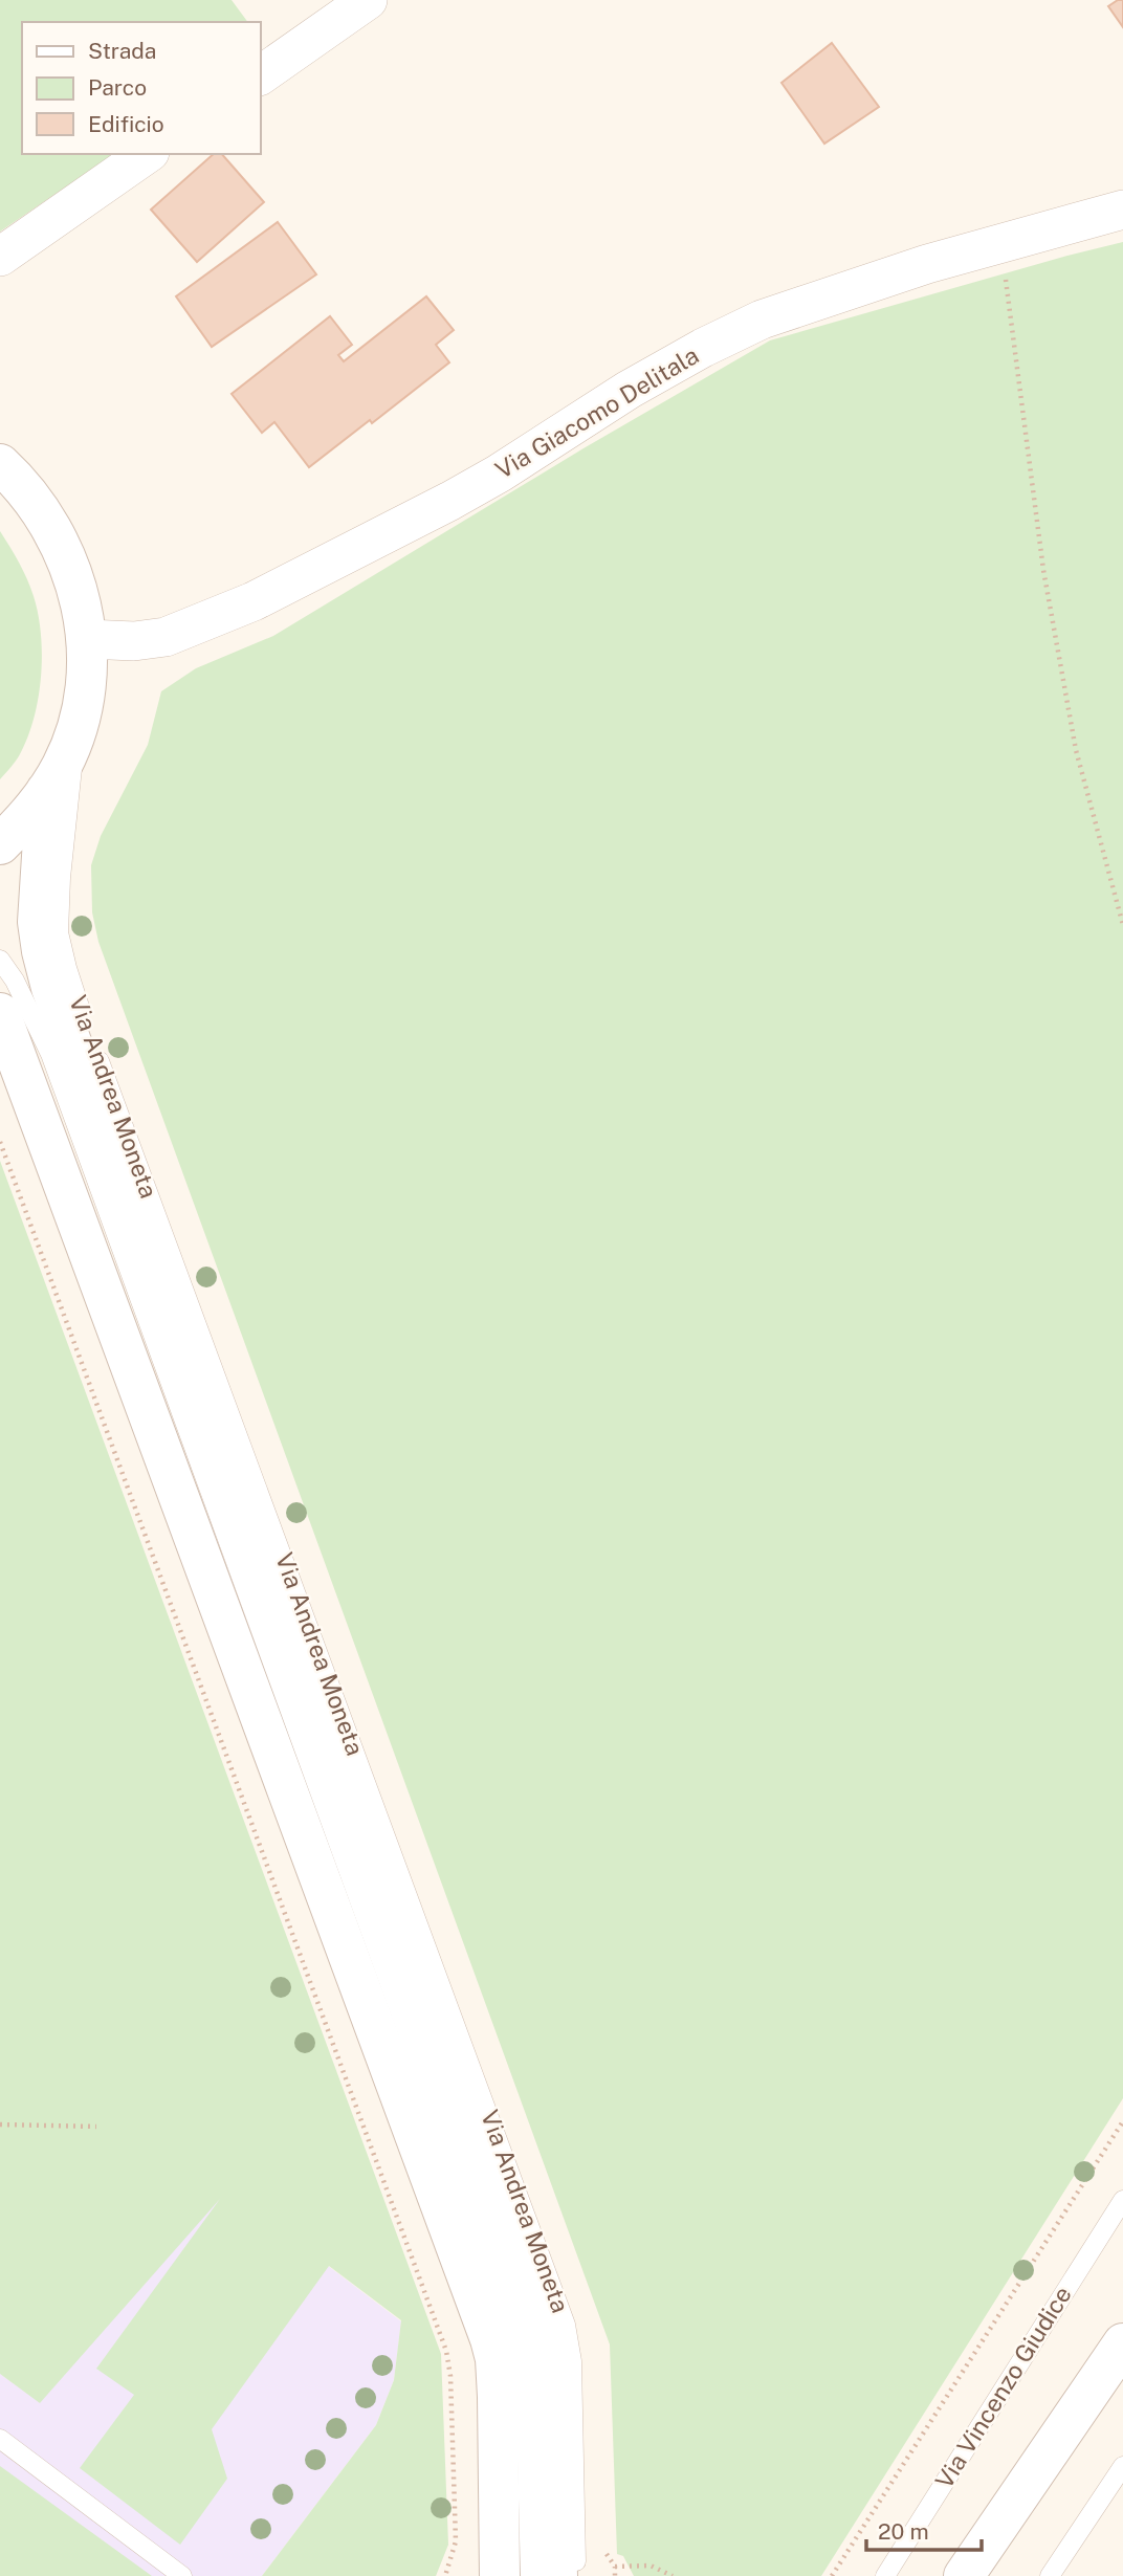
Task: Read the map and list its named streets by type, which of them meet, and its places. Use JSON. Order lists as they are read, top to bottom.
{
  "streets": {
    "street": ["Via Giacomo Delitala", "Via Andrea Moneta"],
    "lane": ["Via Vincenzo Giudice"]
  },
  "legend": ["Strada", "Parco", "Edificio"],
  "scale_bar": "20 m"
}
